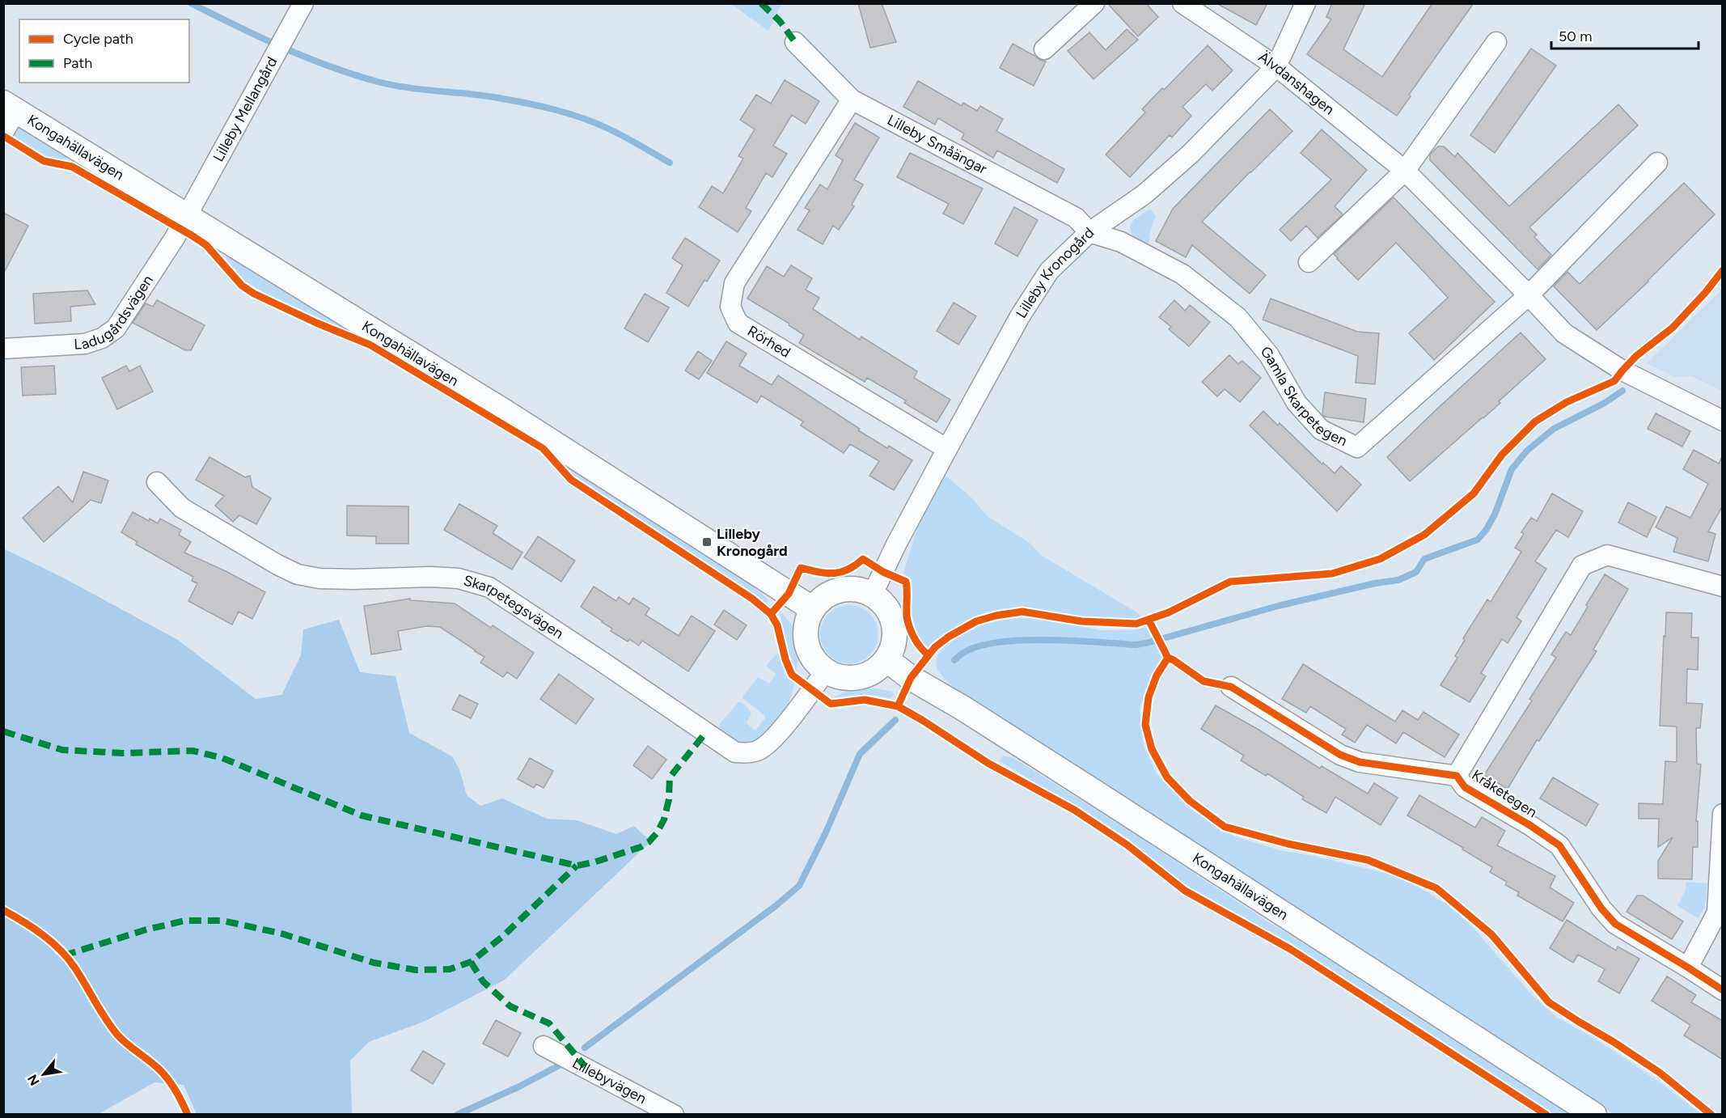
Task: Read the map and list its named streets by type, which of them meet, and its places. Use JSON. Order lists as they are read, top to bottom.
{
  "streets": {
    "street": [
      "Älvdanshagen",
      "Lilleby Mellangård",
      "Lilleby Småängar",
      "Kongahällavägen",
      "Lilleby Kronogård",
      "Ladugårdsvägen",
      "Rörhed",
      "Gamla Skarpetegen",
      "Skarpetegsvägen",
      "Kråketegen",
      "Lillebyvägen"
    ]
  },
  "crossings": [
    ["Älvdanshagen", "Lilleby Kronogård"],
    ["Älvdanshagen", "Gamla Skarpetegen"],
    ["Lilleby Mellangård", "Kongahällavägen"],
    ["Lilleby Mellangård", "Ladugårdsvägen"],
    ["Lilleby Småängar", "Lilleby Kronogård"],
    ["Lilleby Småängar", "Rörhed"],
    ["Lilleby Småängar", "Gamla Skarpetegen"],
    ["Kongahällavägen", "Lilleby Kronogård"],
    ["Kongahällavägen", "Ladugårdsvägen"],
    ["Kongahällavägen", "Skarpetegsvägen"],
    ["Lilleby Kronogård", "Rörhed"],
    ["Lilleby Kronogård", "Gamla Skarpetegen"],
    ["Lilleby Kronogård", "Skarpetegsvägen"]
  ],
  "places": {
    "transit": ["Lilleby Kronogård"]
  },
  "legend": ["Cycle path", "Path"],
  "scale_bar": "50 m",
  "north": "bottom left"
}
